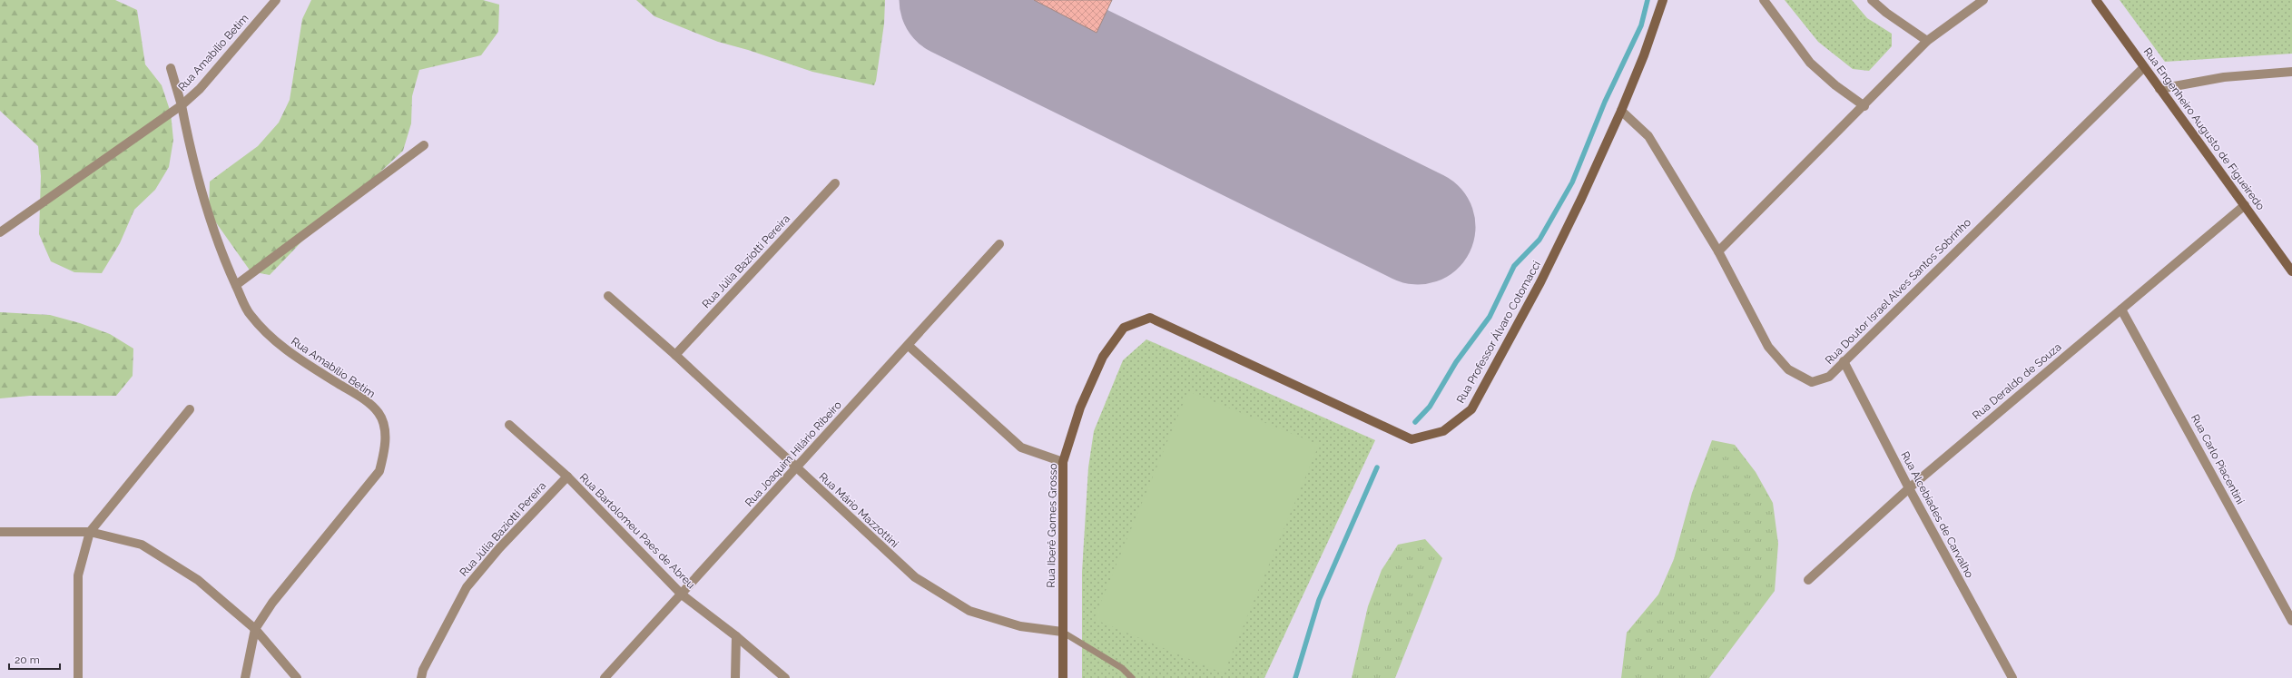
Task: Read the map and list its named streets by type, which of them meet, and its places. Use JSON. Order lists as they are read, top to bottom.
{
  "streets": {
    "street": [
      "Rua Amabílio Betim",
      "Rua Engenheiro Augusto de Figueiredo",
      "Rua Júlia Baziotti Pereira",
      "Rua Doutor Israel Alves Santos Sobrinho",
      "Rua Professor Álvaro Cotomacci",
      "Rua Deraldo de Souza",
      "Rua Joaquim Hilário Ribeiro",
      "Rua Carlo Piacentini",
      "Rua Mário Mazzottini",
      "Rua Alcebíades de Carvalho",
      "Rua Iberê Gomes Grosso",
      "Rua Bartolomeu Paes de Abreu"
    ]
  },
  "crossings": [
    ["Rua Engenheiro Augusto de Figueiredo", "Rua Doutor Israel Alves Santos Sobrinho"],
    ["Rua Engenheiro Augusto de Figueiredo", "Rua Deraldo de Souza"],
    ["Rua Júlia Baziotti Pereira", "Rua Mário Mazzottini"],
    ["Rua Júlia Baziotti Pereira", "Rua Bartolomeu Paes de Abreu"],
    ["Rua Doutor Israel Alves Santos Sobrinho", "Rua Professor Álvaro Cotomacci"],
    ["Rua Doutor Israel Alves Santos Sobrinho", "Rua Alcebíades de Carvalho"],
    ["Rua Professor Álvaro Cotomacci", "Rua Iberê Gomes Grosso"],
    ["Rua Deraldo de Souza", "Rua Carlo Piacentini"],
    ["Rua Deraldo de Souza", "Rua Alcebíades de Carvalho"],
    ["Rua Joaquim Hilário Ribeiro", "Rua Mário Mazzottini"],
    ["Rua Joaquim Hilário Ribeiro", "Rua Bartolomeu Paes de Abreu"],
    ["Rua Mário Mazzottini", "Rua Iberê Gomes Grosso"]
  ],
  "scale_bar": "20 m"
}
